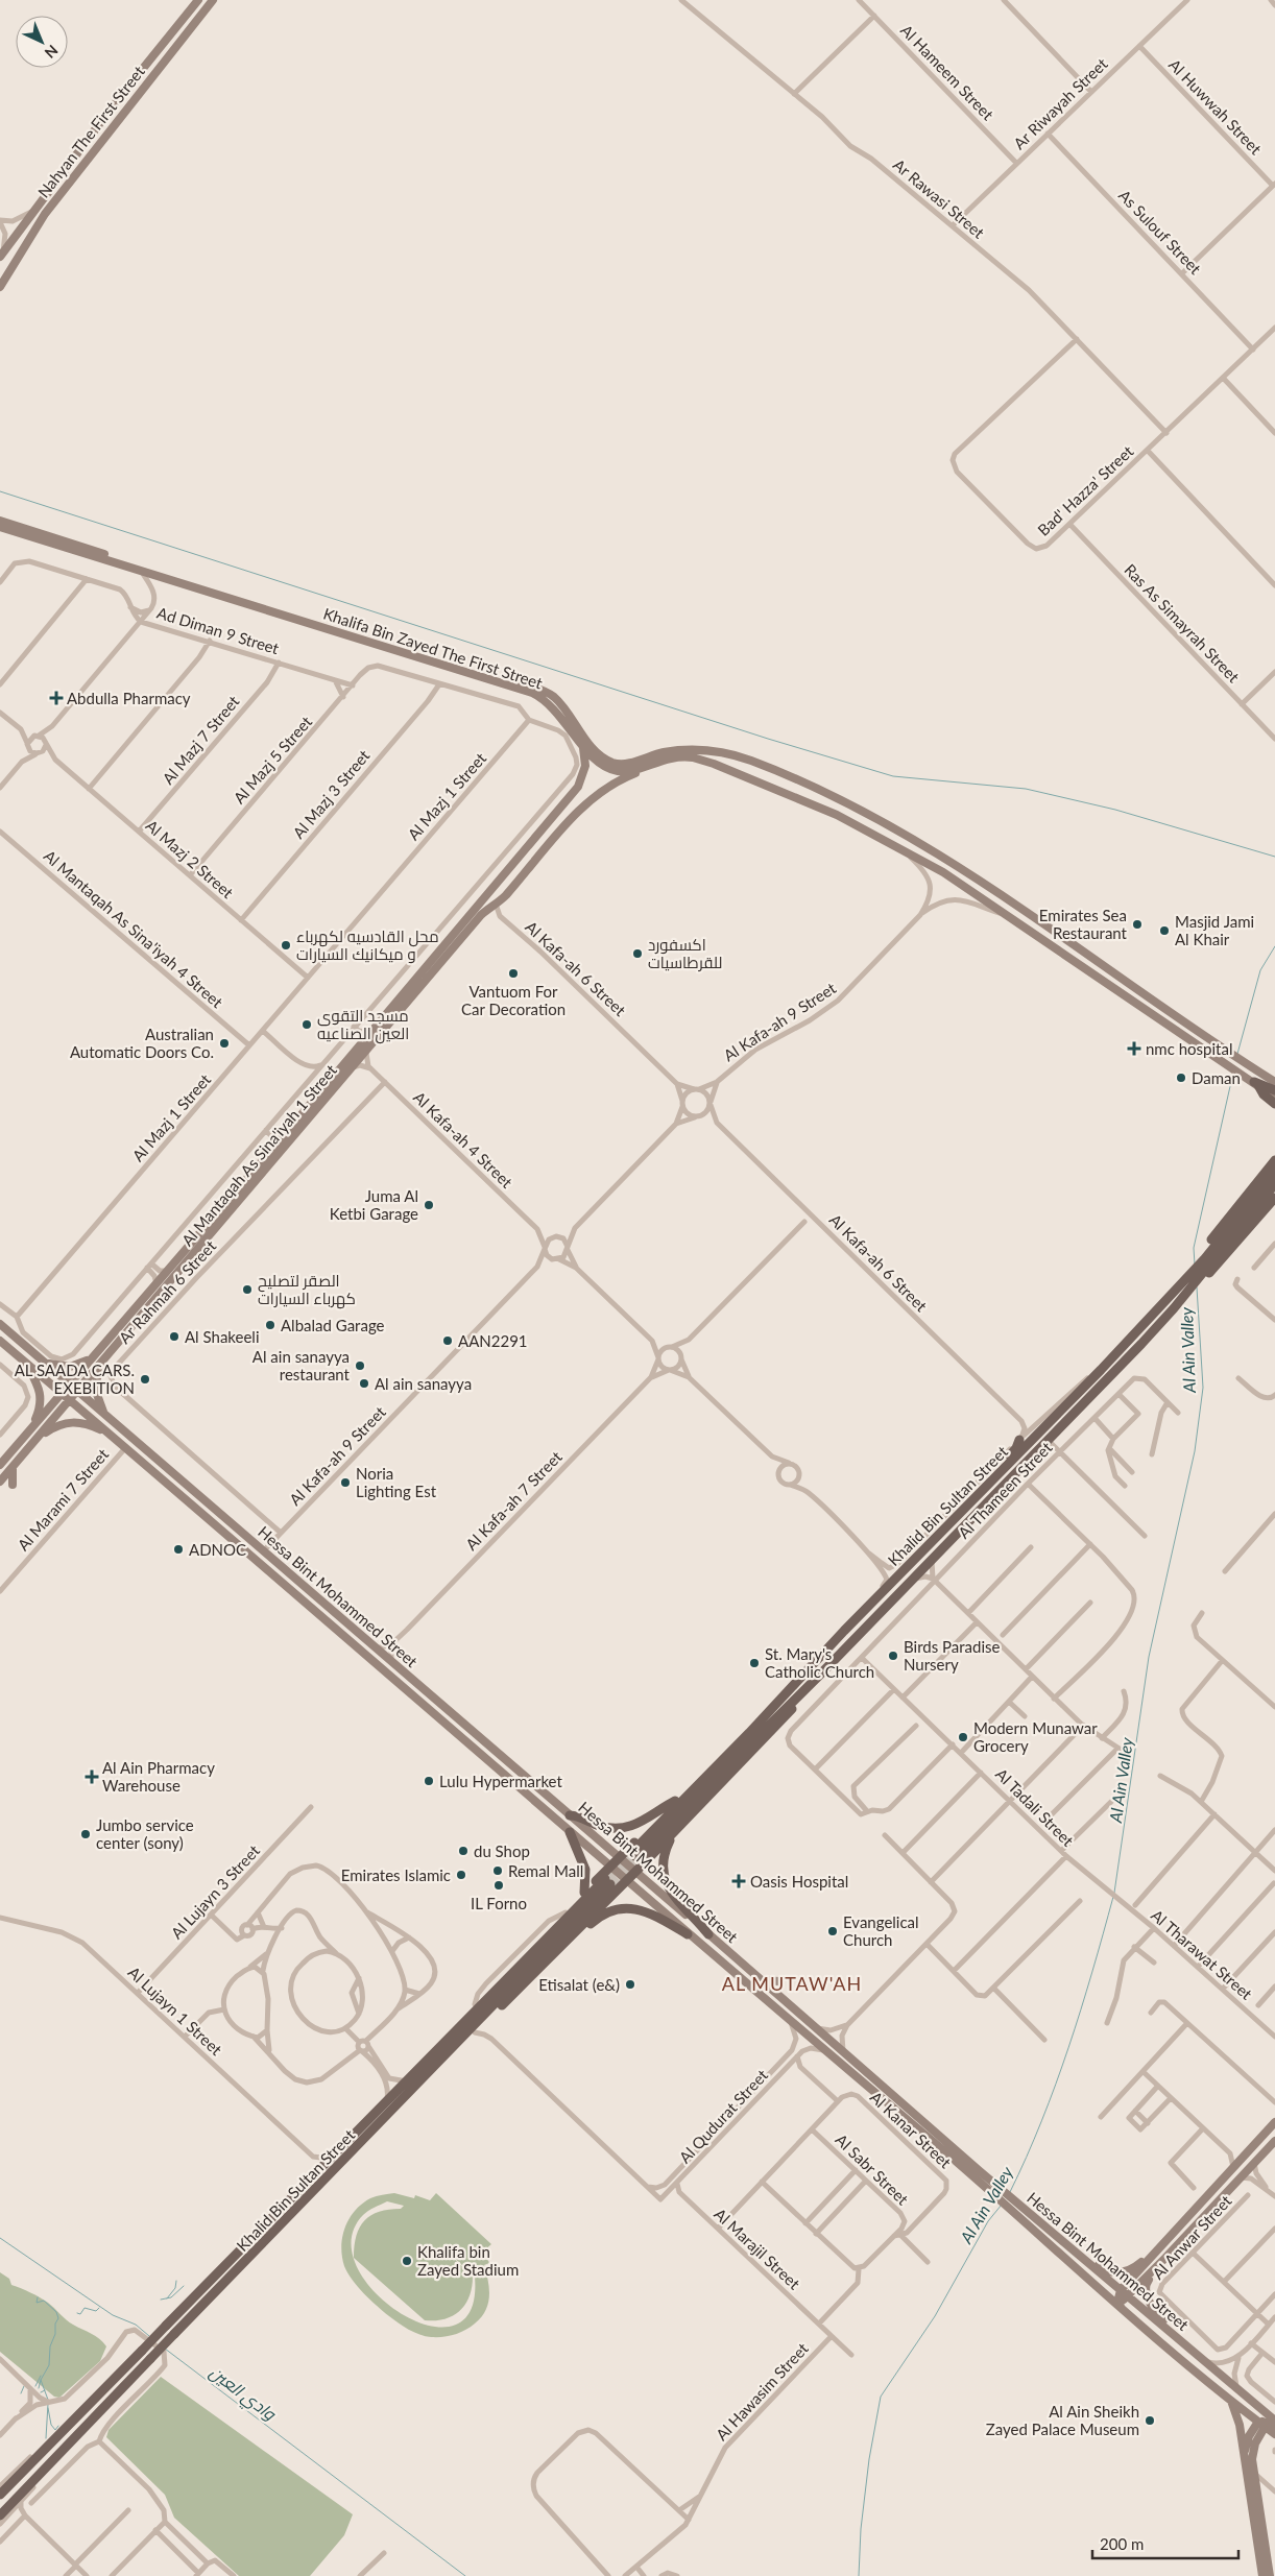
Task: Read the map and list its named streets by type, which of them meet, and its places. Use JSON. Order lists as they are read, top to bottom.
{
  "streets": {
    "main road": [
      "Nahyan The First Street",
      "Khalifa Bin Zayed The First Street",
      "Al Mantaqah As Sina'iyah 1 Street",
      "Khalid Bin Sultan Street",
      "Hessa Bint Mohammed Street"
    ],
    "street": [
      "Al Hameem Street",
      "Ar Riwayah Street",
      "Al Huwwah Street",
      "Ar Rawasi Street",
      "As Sulouf Street",
      "Bad' Hazza' Street",
      "Ras As Simayrah Street",
      "Ad Diman 9 Street",
      "Al Mazj 7 Street",
      "Al Mazj 5 Street",
      "Al Mazj 3 Street",
      "Al Mazj 1 Street",
      "Al Mazj 2 Street",
      "Al Mantaqah As Sina'iyah 4 Street",
      "Al Kafa-ah 6 Street",
      "Al Kafa-ah 9 Street",
      "Al Kafa-ah 4 Street",
      "Ar Rahmah 6 Street",
      "Al Thameen Street",
      "Al Marami 7 Street",
      "Al Kafa-ah 7 Street",
      "Al Tadali Street",
      "Al Lujayn 3 Street",
      "Al Tharawat Street",
      "Al Lujayn 1 Street",
      "Al Qudurat Street",
      "Al Kanar Street",
      "Al Sabr Street",
      "Al Anwar Street",
      "Al Marajil Street",
      "Al Hawasim Street"
    ]
  },
  "crossings": [
    ["Al Hameem Street", "Ar Riwayah Street"],
    ["Ar Riwayah Street", "Al Huwwah Street"],
    ["Ar Riwayah Street", "Ar Rawasi Street"],
    ["Ar Riwayah Street", "As Sulouf Street"],
    ["Ar Rawasi Street", "Bad' Hazza' Street"],
    ["As Sulouf Street", "Bad' Hazza' Street"],
    ["Bad' Hazza' Street", "Ras As Simayrah Street"],
    ["Ad Diman 9 Street", "Al Mazj 7 Street"],
    ["Ad Diman 9 Street", "Al Mazj 5 Street"],
    ["Khalifa Bin Zayed The First Street", "Al Kafa-ah 9 Street"],
    ["Khalifa Bin Zayed The First Street", "Al Mantaqah As Sina'iyah 1 Street"],
    ["Al Mazj 7 Street", "Al Mazj 2 Street"],
    ["Al Mazj 5 Street", "Al Mazj 3 Street"],
    ["Al Mazj 5 Street", "Al Mazj 2 Street"],
    ["Al Mazj 3 Street", "Al Mazj 2 Street"],
    ["Al Mazj 1 Street", "Al Mazj 2 Street"],
    ["Al Mazj 1 Street", "Al Mantaqah As Sina'iyah 4 Street"],
    ["Al Kafa-ah 6 Street", "Al Kafa-ah 9 Street"],
    ["Al Kafa-ah 6 Street", "Al Mantaqah As Sina'iyah 1 Street"],
    ["Al Kafa-ah 9 Street", "Al Kafa-ah 4 Street"],
    ["Al Kafa-ah 9 Street", "Ar Rahmah 6 Street"],
    ["Al Kafa-ah 9 Street", "Hessa Bint Mohammed Street"],
    ["Al Kafa-ah 4 Street", "Al Mantaqah As Sina'iyah 1 Street"],
    ["Al Kafa-ah 4 Street", "Ar Rahmah 6 Street"],
    ["Al Mantaqah As Sina'iyah 1 Street", "Hessa Bint Mohammed Street"],
    ["Al Thameen Street", "Al Tadali Street"],
    ["Al Marami 7 Street", "Hessa Bint Mohammed Street"],
    ["Al Kafa-ah 7 Street", "Hessa Bint Mohammed Street"],
    ["Hessa Bint Mohammed Street", "Al Qudurat Street"],
    ["Al Tadali Street", "Al Tharawat Street"],
    ["Al Lujayn 3 Street", "Al Lujayn 1 Street"],
    ["Al Marajil Street", "Al Hawasim Street"]
  ],
  "districts": ["AL MUTAW'AH"],
  "water": ["Al Ain Valley", "وادي العين"],
  "places": {
    "health": [
      "Abdulla Pharmacy",
      "nmc hospital",
      "Al Ain Pharmacy Warehouse",
      "Oasis Hospital"
    ],
    "other": [
      "Emirates Sea Restaurant",
      "Masjid Jami Al Khair",
      "محل القادسيه لكهرباء و ميكانيك السيارات",
      "اكسفورد للقرطاسيات",
      "Vantuom For Car Decoration",
      "مسجد التقوى العين الصناعيه",
      "Australian Automatic Doors Co.",
      "Daman",
      "Juma Al Ketbi Garage",
      "الصقر لتصليح كهرباء السيارات",
      "Albalad Garage",
      "Al Shakeeli",
      "AAN2291",
      "Al ain sanayya restaurant",
      "AL SAADA CARS. EXEBITION",
      "Al ain sanayya",
      "Noria Lighting Est",
      "ADNOC",
      "Birds Paradise Nursery",
      "St. Mary's Catholic Church",
      "Modern Munawar Grocery",
      "Lulu Hypermarket",
      "Jumbo service center (sony)",
      "du Shop",
      "Remal Mall",
      "Emirates Islamic",
      "IL Forno",
      "Evangelical Church",
      "Etisalat (e&)",
      "Khalifa bin Zayed Stadium",
      "Al Ain Sheikh Zayed Palace Museum"
    ]
  },
  "scale_bar": "200 m",
  "north": "bottom right"
}
